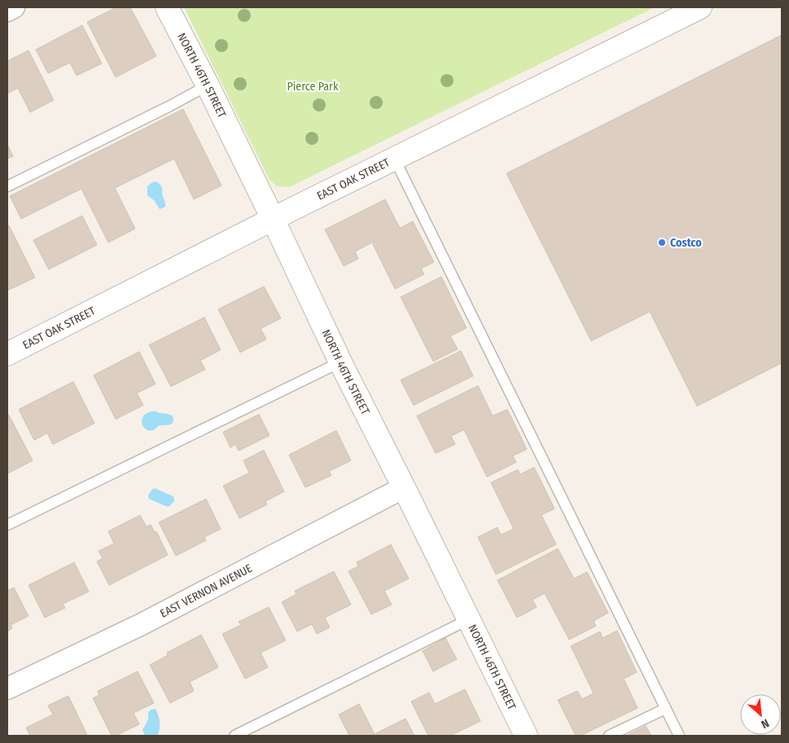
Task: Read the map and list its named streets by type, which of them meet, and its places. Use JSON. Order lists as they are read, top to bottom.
{
  "streets": {
    "street": ["NORTH 46TH STREET", "EAST OAK STREET", "EAST VERNON AVENUE"]
  },
  "crossings": [
    ["NORTH 46TH STREET", "EAST OAK STREET"],
    ["NORTH 46TH STREET", "EAST VERNON AVENUE"]
  ],
  "parks": ["Pierce Park"],
  "places": ["Costco"],
  "north": "bottom right"
}
